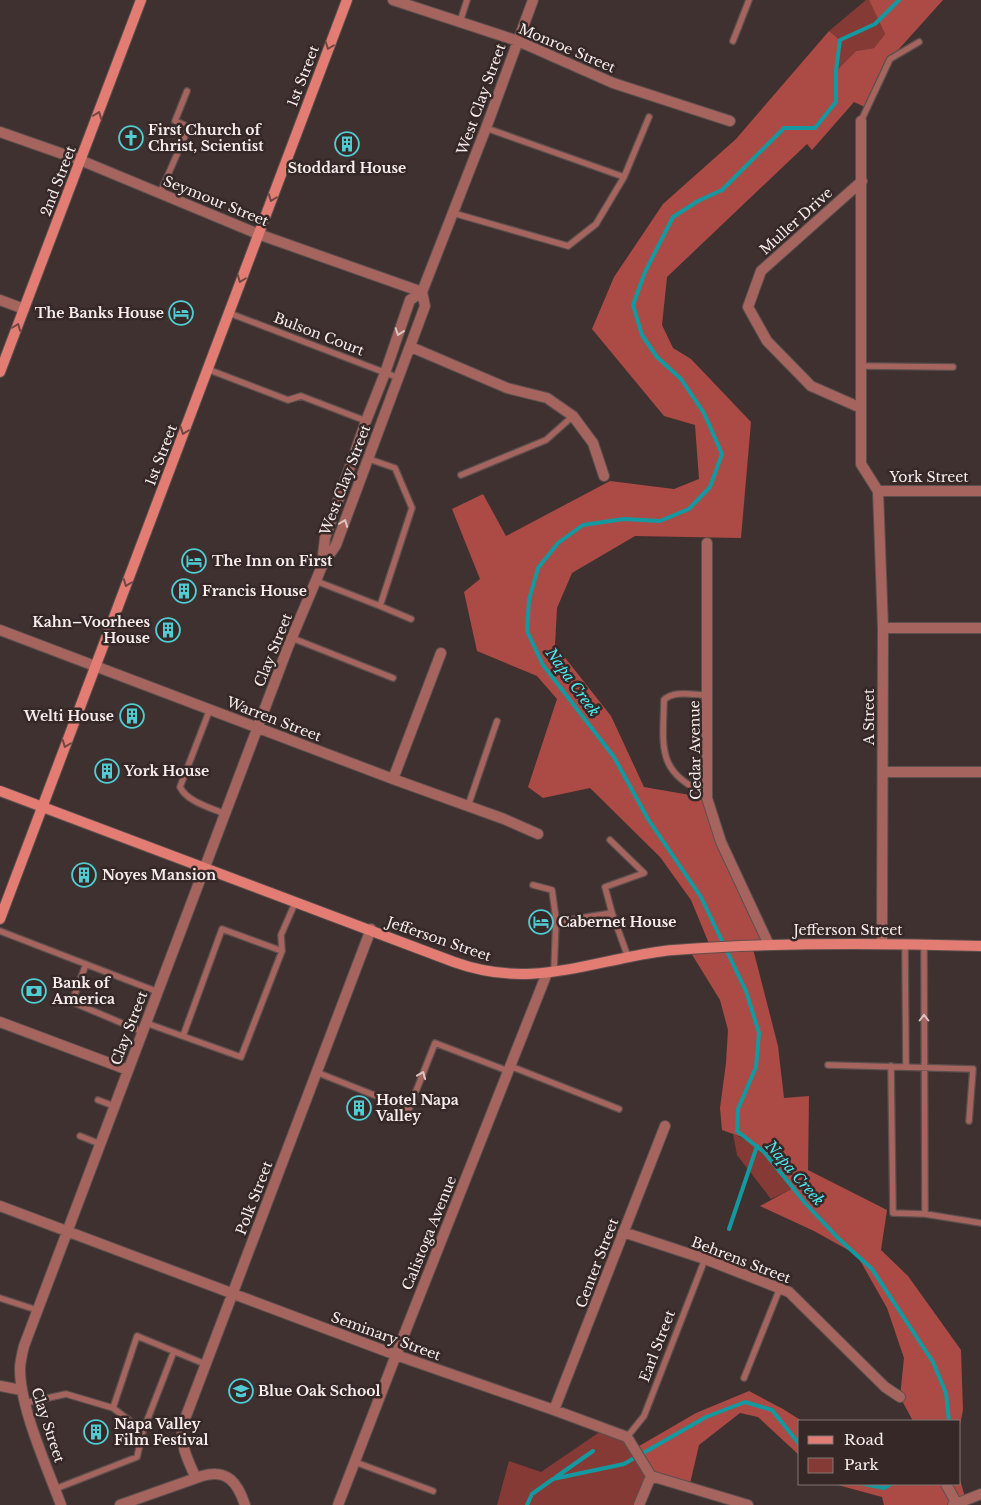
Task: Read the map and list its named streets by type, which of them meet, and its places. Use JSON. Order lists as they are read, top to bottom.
{
  "streets": {
    "main road": ["1st Street", "2nd Street", "Jefferson Street"],
    "street": [
      "Monroe Street",
      "West Clay Street",
      "Seymour Street",
      "Muller Drive",
      "York Street",
      "Clay Street",
      "A Street",
      "Warren Street",
      "Cedar Avenue",
      "Polk Street",
      "Calistoga Avenue",
      "Behrens Street",
      "Center Street",
      "Seminary Street"
    ],
    "lane": ["Bulson Court", "Earl Street"]
  },
  "crossings": [
    ["Monroe Street", "West Clay Street"],
    ["1st Street", "Seymour Street"],
    ["1st Street", "Bulson Court"],
    ["1st Street", "Warren Street"],
    ["1st Street", "Jefferson Street"],
    ["West Clay Street", "Seymour Street"],
    ["West Clay Street", "Bulson Court"],
    ["West Clay Street", "Clay Street"],
    ["2nd Street", "Seymour Street"],
    ["York Street", "A Street"],
    ["Clay Street", "Warren Street"],
    ["Clay Street", "Jefferson Street"],
    ["Clay Street", "Seminary Street"],
    ["A Street", "Jefferson Street"],
    ["Cedar Avenue", "Jefferson Street"],
    ["Jefferson Street", "Polk Street"],
    ["Jefferson Street", "Calistoga Avenue"],
    ["Polk Street", "Seminary Street"],
    ["Calistoga Avenue", "Seminary Street"],
    ["Behrens Street", "Center Street"],
    ["Behrens Street", "Earl Street"],
    ["Center Street", "Seminary Street"],
    ["Seminary Street", "Earl Street"]
  ],
  "one_way": ["1st Street", "2nd Street"],
  "water": ["Napa Creek"],
  "places": {
    "church": ["First Church of Christ, Scientist"],
    "building": [
      "Stoddard House",
      "Francis House",
      "Kahn–Voorhees House",
      "Welti House",
      "York House",
      "Noyes Mansion",
      "Hotel Napa Valley",
      "Napa Valley Film Festival"
    ],
    "hotel": ["The Banks House", "The Inn on First", "Cabernet House"],
    "bank": ["Bank of America"],
    "school or university": ["Blue Oak School"]
  },
  "legend": ["Road", "Park"]
}
